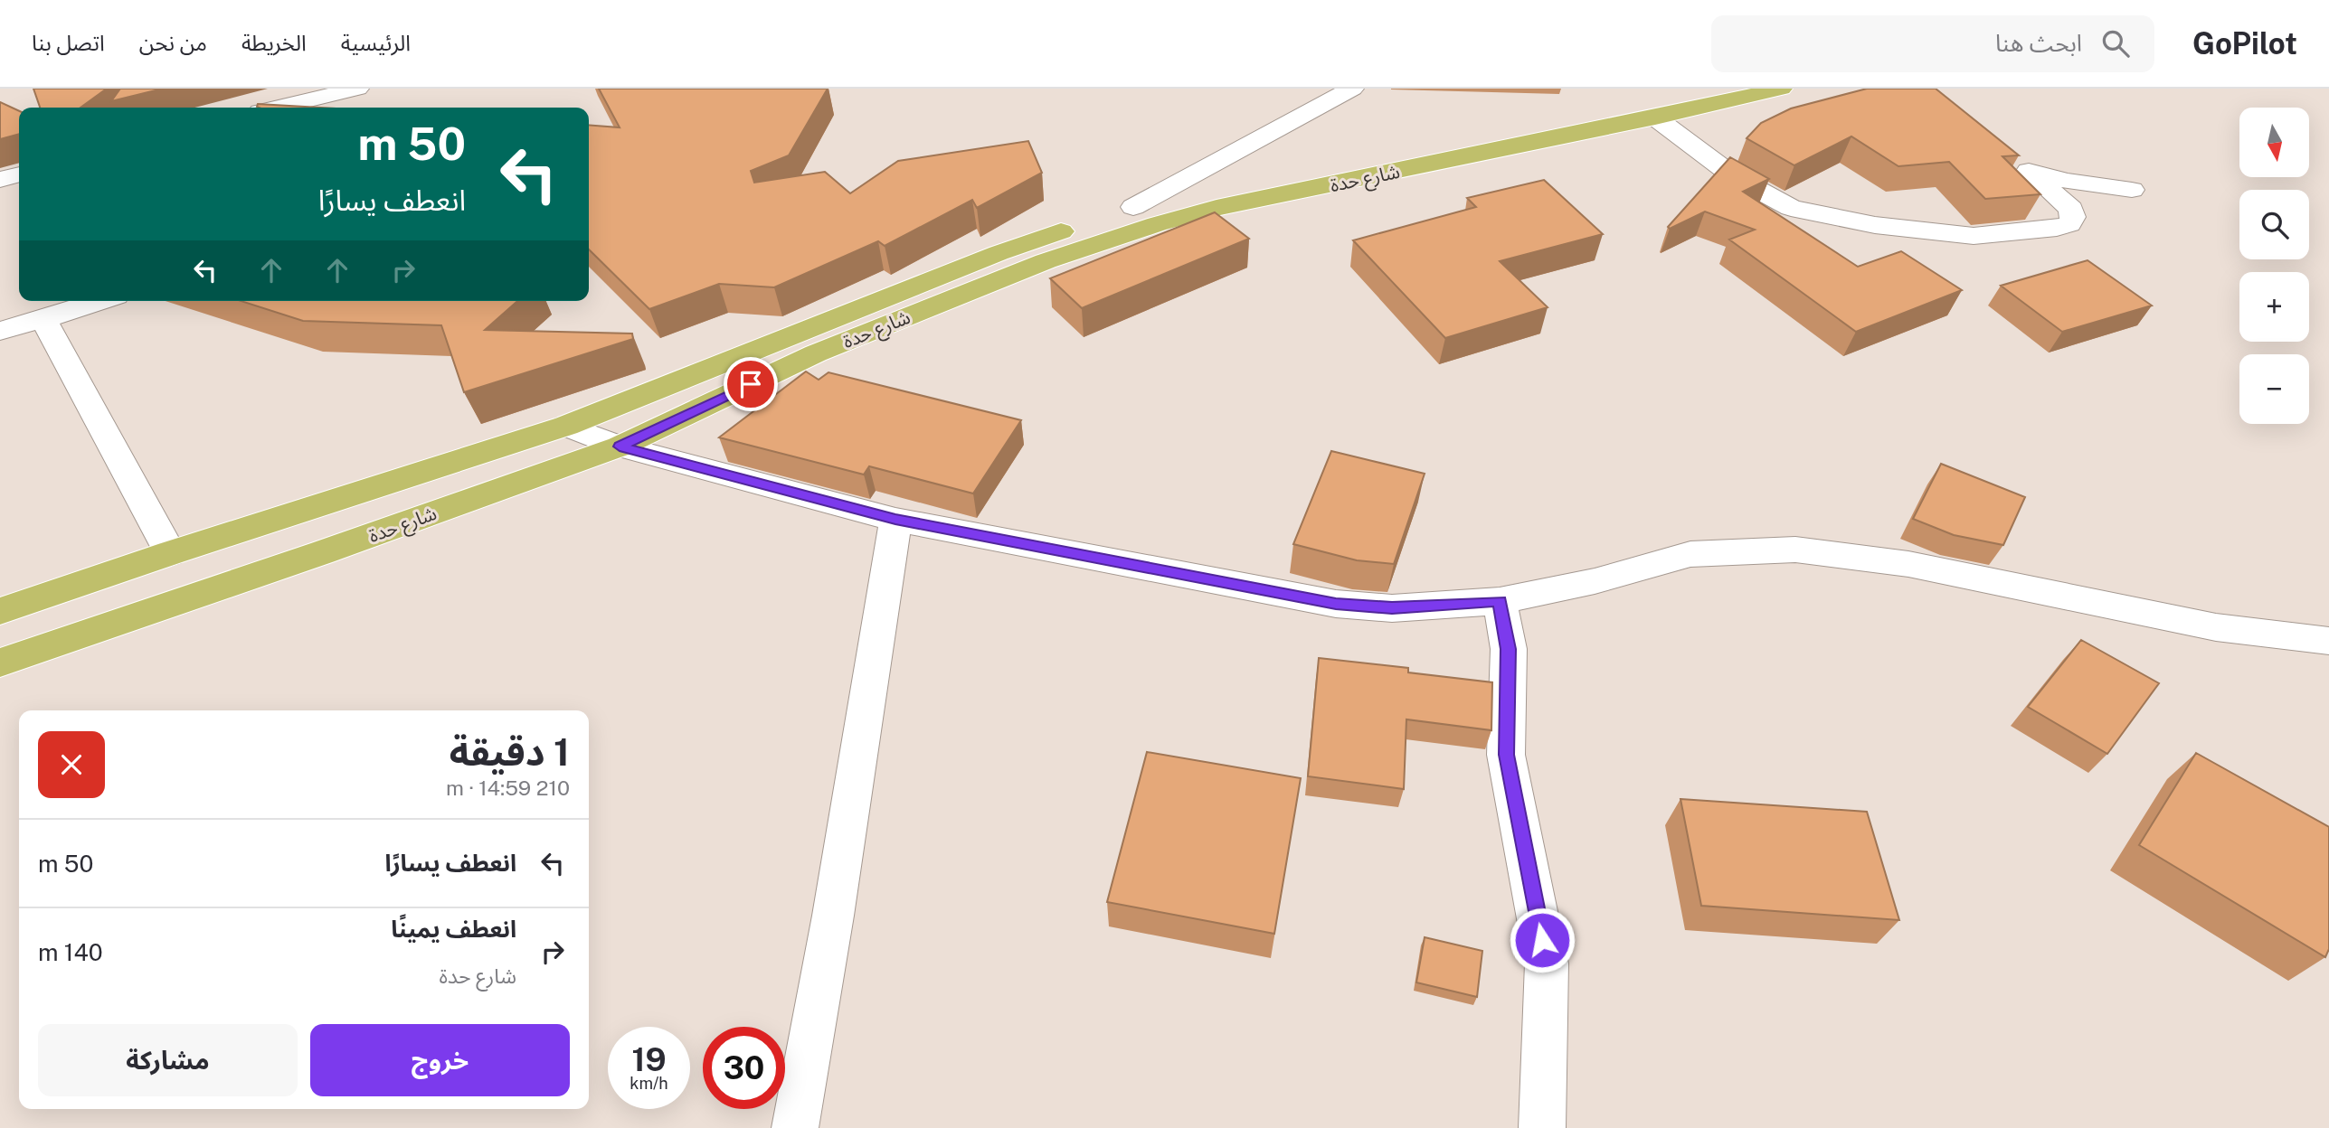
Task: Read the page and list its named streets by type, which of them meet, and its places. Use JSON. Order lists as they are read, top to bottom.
{
  "streets": {
    "main road": ["شارع حدة"]
  },
  "north": "bottom",
  "page": {
    "header": "GoPilot",
    "search": "ابحث هنا",
    "nav": [
      "الرئيسية",
      "الخريطة",
      "من نحن",
      "اتصل بنا"
    ],
    "map_buttons": ["+", "−"],
    "turn": ["50 m", "انعطف يسارًا"],
    "heading": ["1 دقيقة", "210 m · 14:59"],
    "list": [
      {
        "name": "انعطف يسارًا",
        "value": "50 m"
      },
      {
        "name": "انعطف يمينًا",
        "note": "شارع حدة",
        "value": "140 m"
      }
    ],
    "buttons": ["خروج", "مشاركة"],
    "speed": "19 km/h",
    "limit": "30"
  }
}
